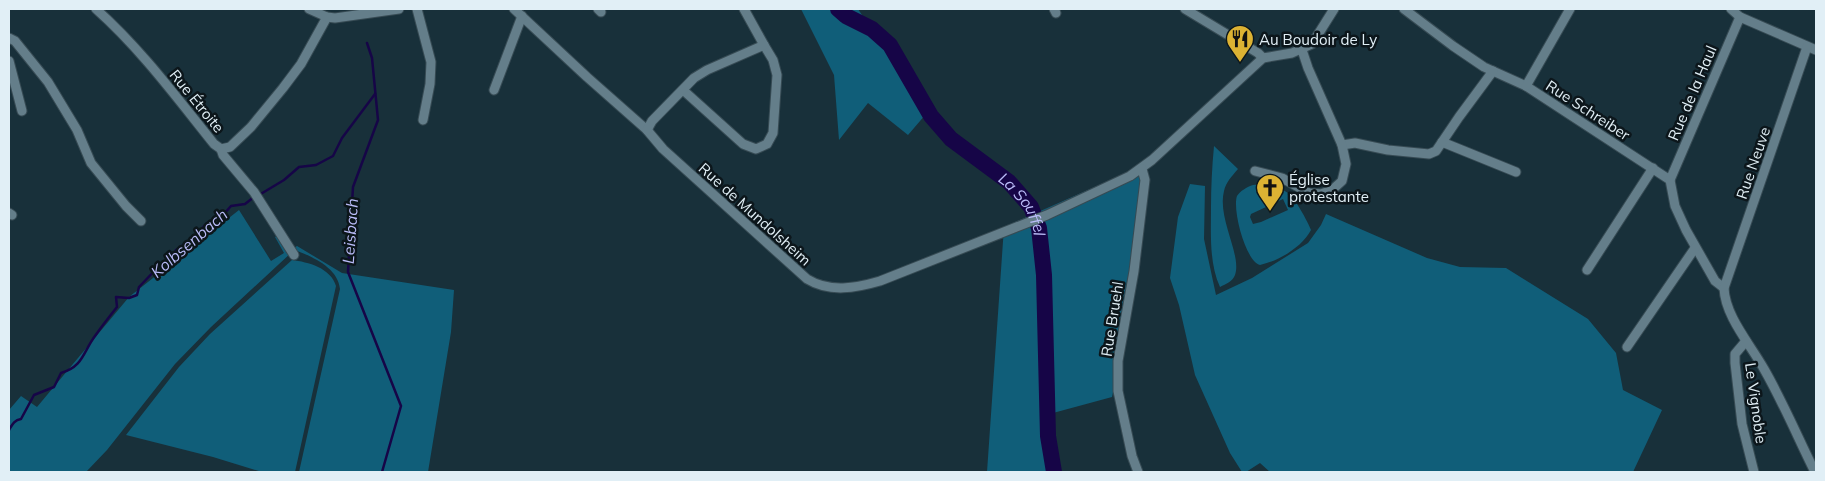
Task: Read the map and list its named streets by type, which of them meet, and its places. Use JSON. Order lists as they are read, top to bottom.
{
  "streets": {
    "street": [
      "Rue de la Haul",
      "Rue Étroite",
      "Rue Schreiber",
      "Rue Neuve",
      "Rue de Mundolsheim",
      "Rue Bruehl",
      "Le Vignoble"
    ]
  },
  "crossings": [
    ["Rue de la Haul", "Rue Schreiber"],
    ["Rue de Mundolsheim", "Rue Bruehl"]
  ],
  "water": ["La Souffel", "Leisbach", "Kolbsenbach"],
  "places": {
    "restaurant": ["Au Boudoir de Ly"],
    "church": ["Église protestante"]
  }
}
